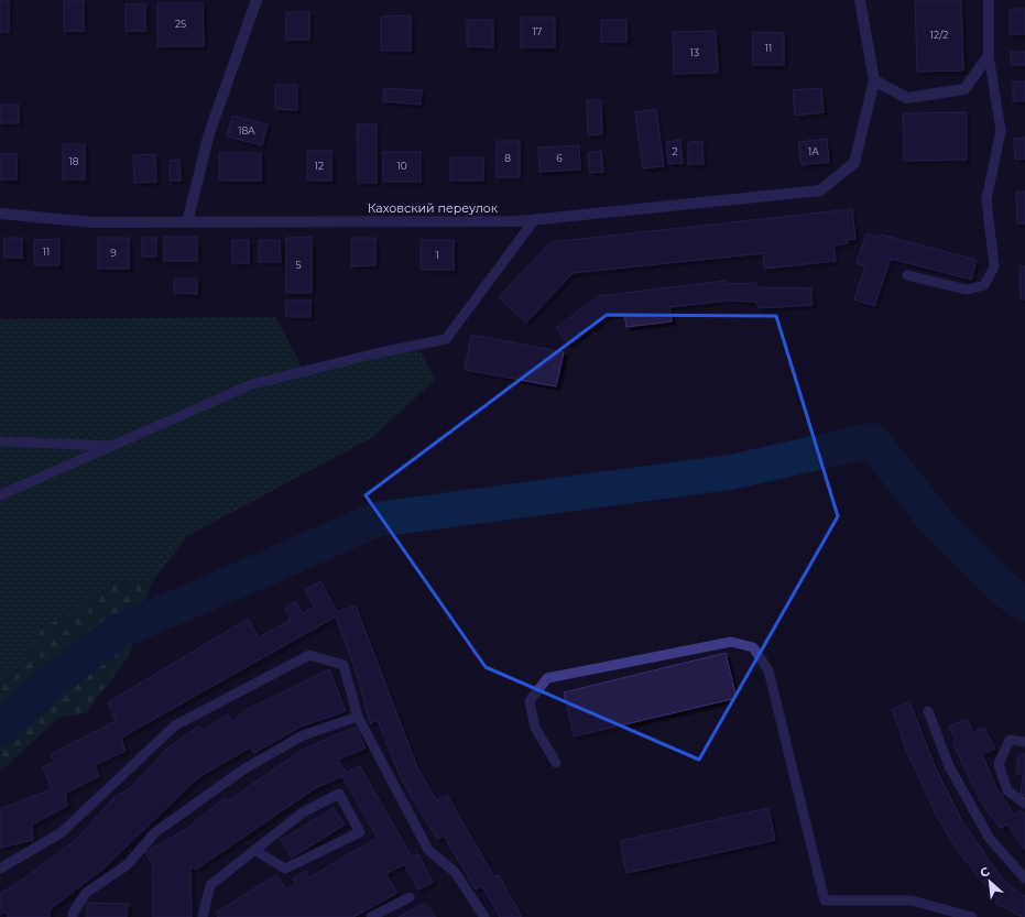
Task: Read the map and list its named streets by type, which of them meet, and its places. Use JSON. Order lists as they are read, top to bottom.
{
  "streets": {
    "street": ["Каховский переулок"]
  },
  "house_numbers": [
    "25",
    "17",
    "12/2",
    "11",
    "13",
    "18А",
    "2",
    "1А",
    "8",
    "6",
    "18",
    "12",
    "10",
    "11",
    "9",
    "1",
    "5"
  ],
  "north": "top left"
}
